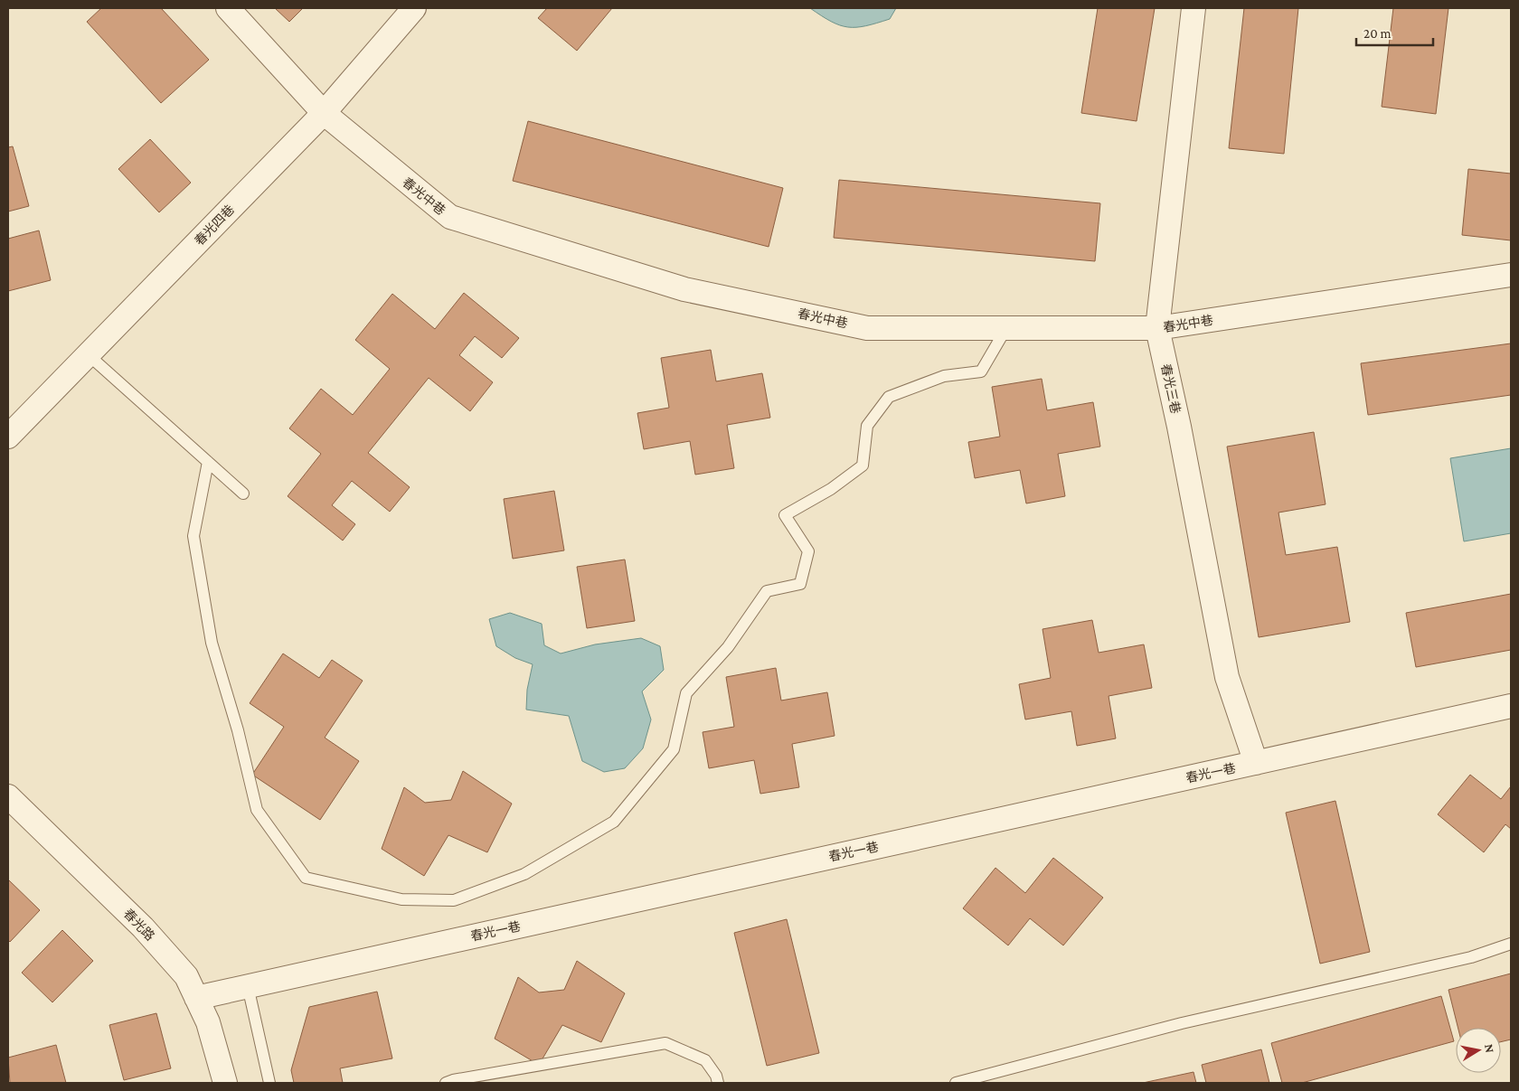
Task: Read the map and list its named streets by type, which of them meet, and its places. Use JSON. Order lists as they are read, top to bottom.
{
  "streets": {
    "street": [
      "春光中巷",
      "春光四巷",
      "春光三巷",
      "春光一巷",
      "春光路"
    ]
  },
  "crossings": [
    ["春光中巷", "春光四巷"],
    ["春光中巷", "春光三巷"],
    ["春光三巷", "春光一巷"],
    ["春光一巷", "春光路"]
  ],
  "scale_bar": "20 m",
  "north": "right"
}
